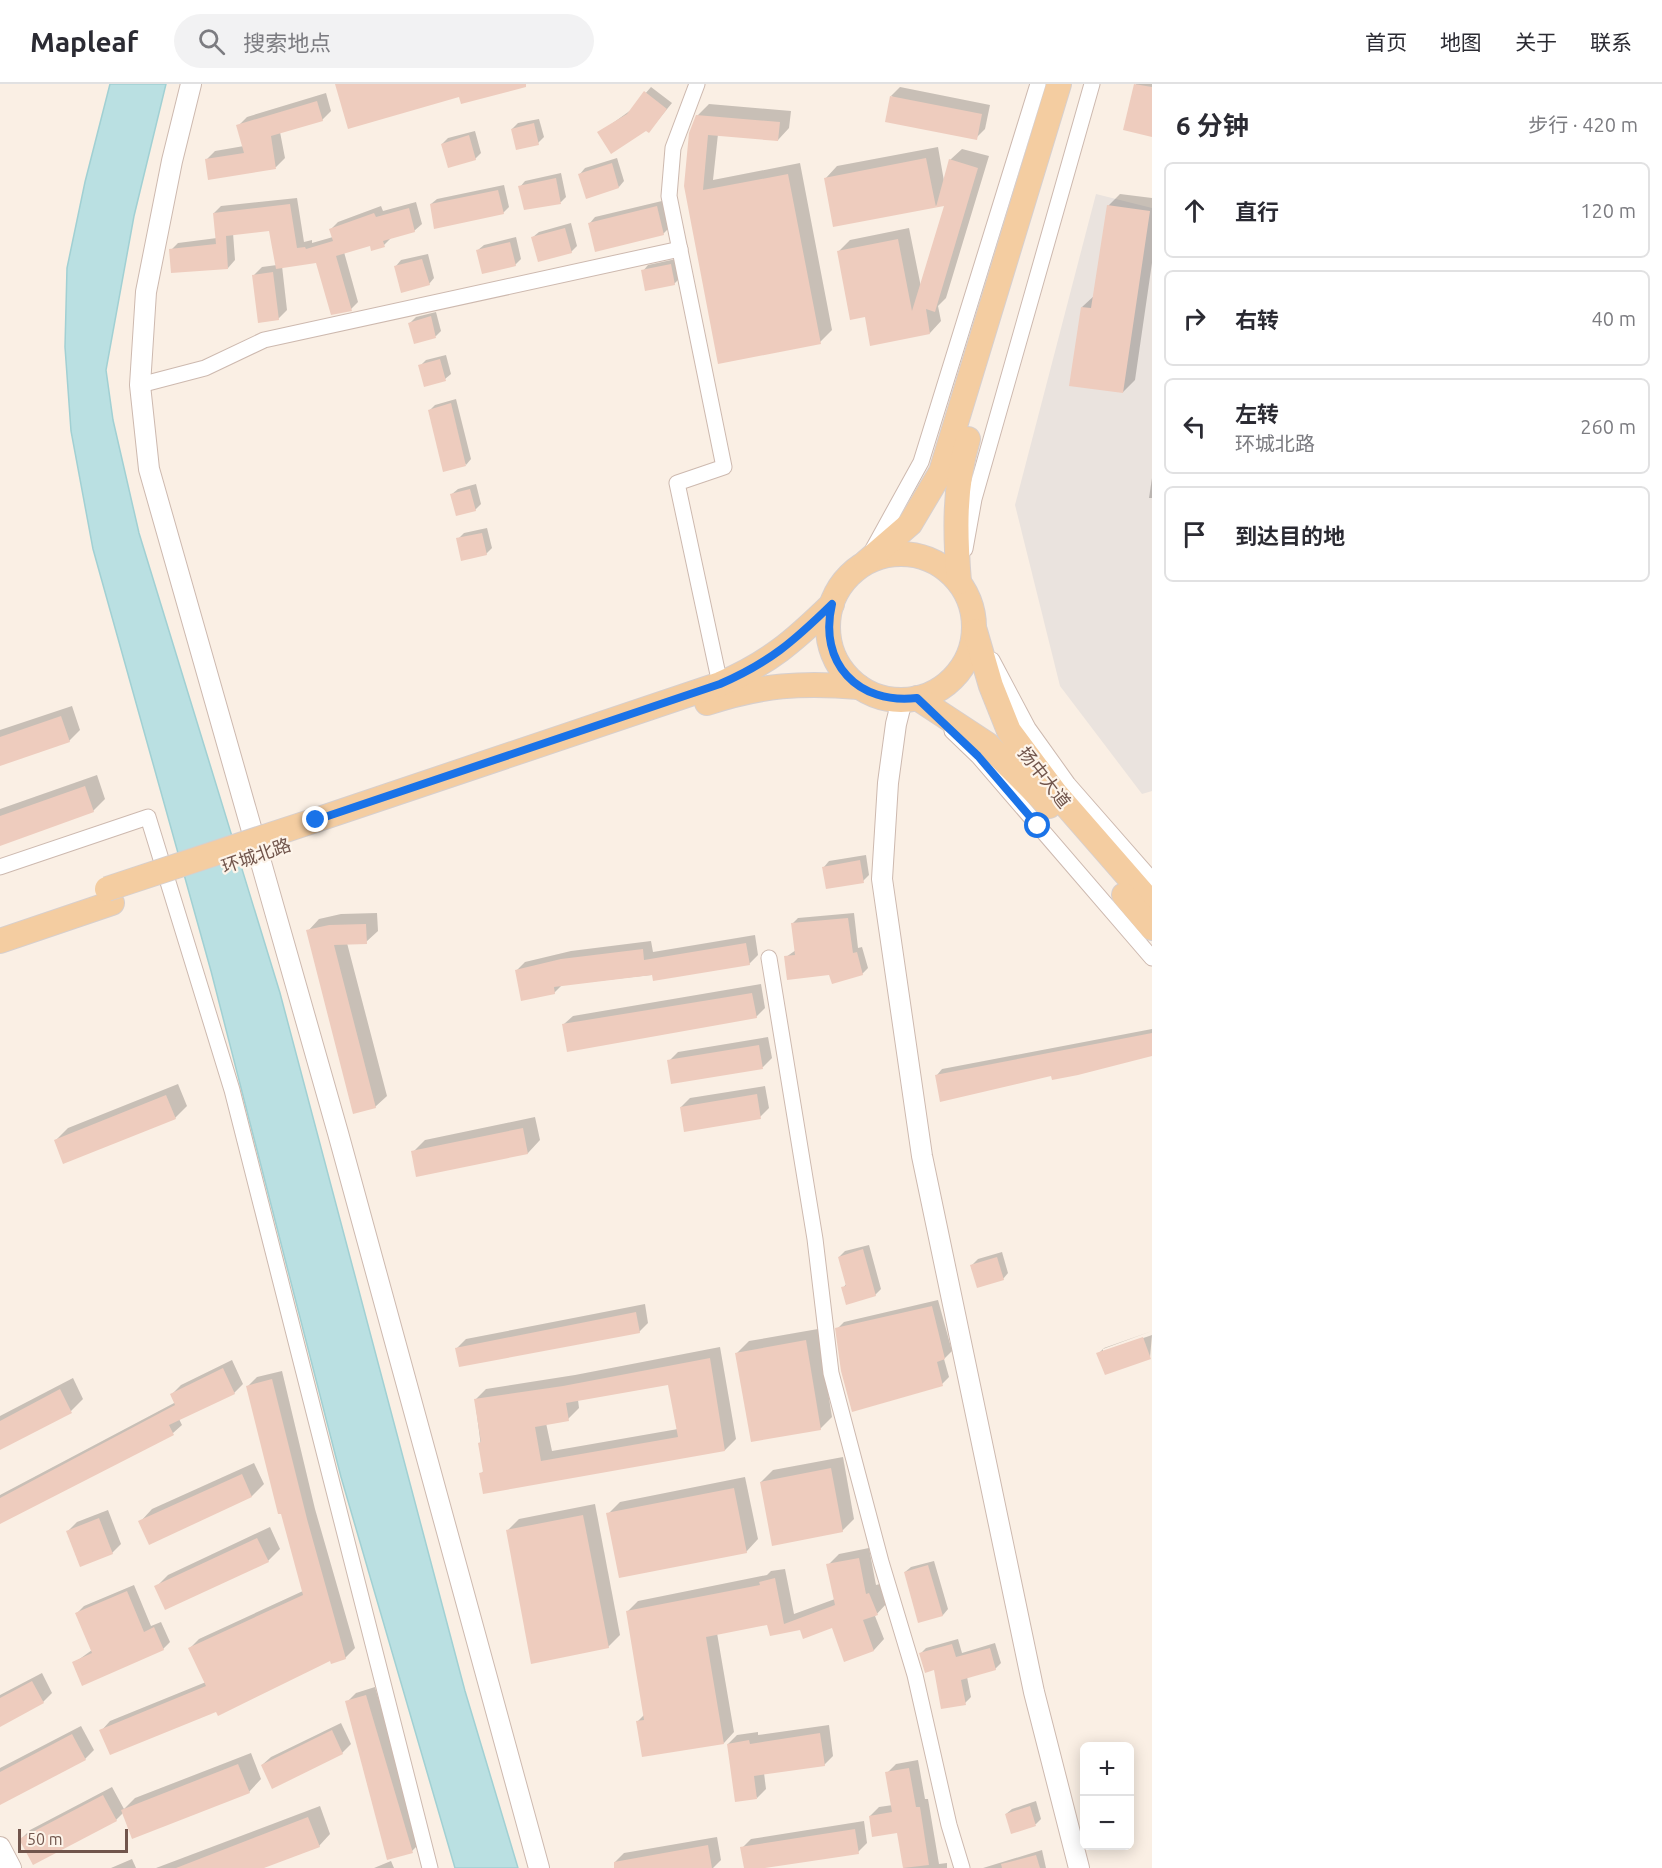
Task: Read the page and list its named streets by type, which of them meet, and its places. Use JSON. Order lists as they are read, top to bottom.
{
  "streets": {
    "main road": ["扬中大道", "环城北路"]
  },
  "crossings": [
    ["扬中大道", "环城北路"]
  ],
  "scale_bar": "50 m",
  "page": {
    "header": "Mapleaf",
    "search": "搜索地点",
    "nav": [
      "首页",
      "地图",
      "关于",
      "联系"
    ],
    "heading": ["6 分钟", "步行 · 420 m"],
    "list": [
      ["直行", "120 m"],
      ["右转", "40 m"],
      ["左转", "环城北路", "260 m"],
      "到达目的地"
    ],
    "map_buttons": ["+", "−"],
    "scale": "50 m"
  }
}
